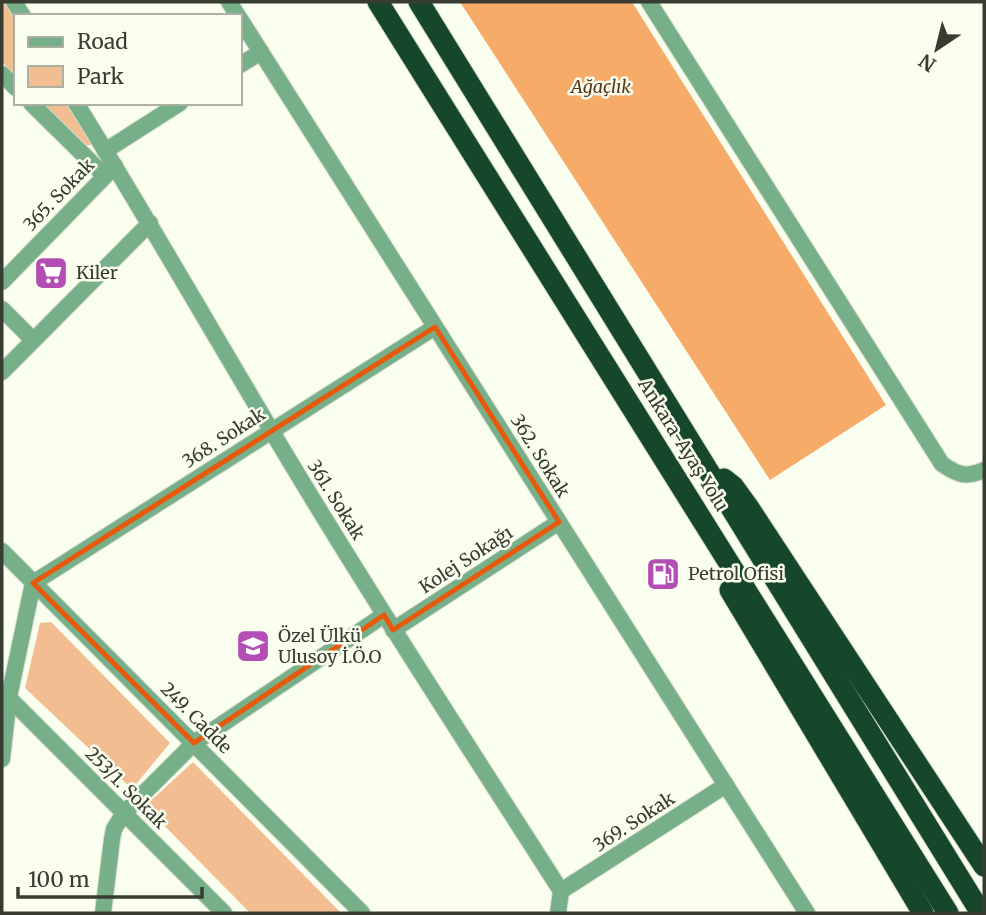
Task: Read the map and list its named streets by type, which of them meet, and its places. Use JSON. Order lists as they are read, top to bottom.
{
  "streets": {
    "highway": ["Ankara-Ayaş Yolu"],
    "street": [
      "365. Sokak",
      "368. Sokak",
      "362. Sokak",
      "361. Sokak",
      "Kolej Sokağı",
      "249. Cadde",
      "253/1. Sokak",
      "369. Sokak"
    ]
  },
  "crossings": [
    ["365. Sokak", "361. Sokak"],
    ["368. Sokak", "362. Sokak"],
    ["368. Sokak", "361. Sokak"],
    ["368. Sokak", "249. Cadde"],
    ["362. Sokak", "Kolej Sokağı"],
    ["362. Sokak", "369. Sokak"],
    ["361. Sokak", "Kolej Sokağı"],
    ["361. Sokak", "369. Sokak"]
  ],
  "parks": ["Ağaçlık"],
  "places": {
    "supermarket": ["Kiler"],
    "fuel station": ["Petrol Ofisi"],
    "school or university": ["Özel Ülkü Ulusoy İ.Ö.O"]
  },
  "legend": ["Road", "Park"],
  "scale_bar": "100 m",
  "north": "bottom left"
}
